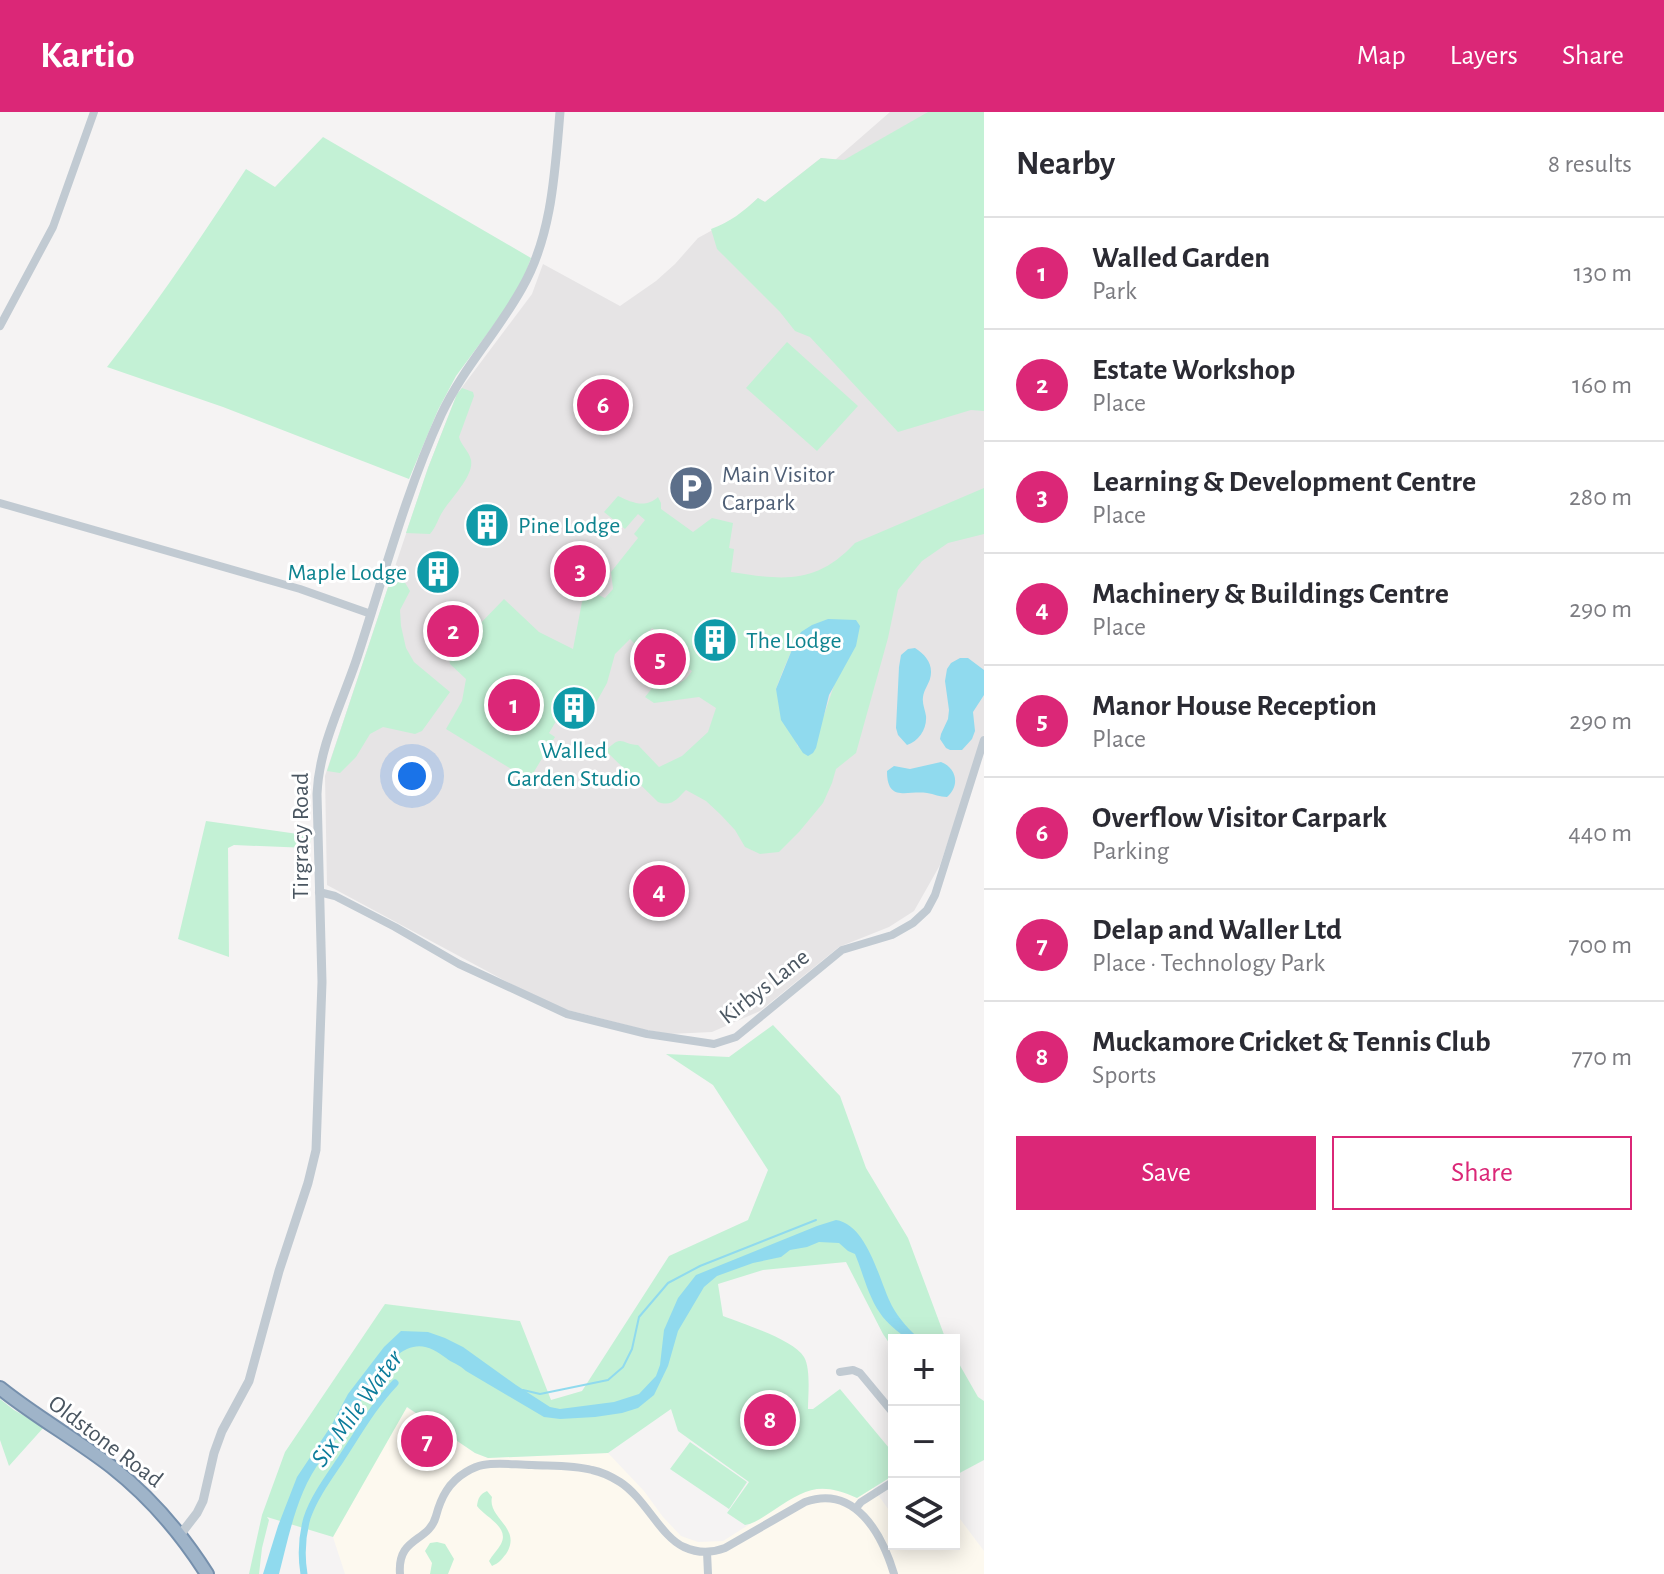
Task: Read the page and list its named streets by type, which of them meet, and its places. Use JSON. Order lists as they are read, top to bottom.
{
  "streets": {
    "highway": ["Oldstone Road"],
    "street": ["Tirgracy Road", "Kirbys Lane"]
  },
  "crossings": [
    ["Tirgracy Road", "Kirbys Lane"],
    ["Tirgracy Road", "Oldstone Road"]
  ],
  "water": ["Six Mile Water"],
  "places": {
    "parking": ["Main Visitor Carpark"],
    "building": [
      "Pine Lodge",
      "Maple Lodge",
      "The Lodge",
      "Walled Garden Studio"
    ]
  },
  "page": {
    "header": "Kartio",
    "nav": ["Map", "Layers", "Share"],
    "heading": ["Nearby", "8 results"],
    "list": [
      {
        "mark": "1",
        "name": "Walled Garden",
        "note": "Park",
        "value": "130 m"
      },
      {
        "mark": "2",
        "name": "Estate Workshop",
        "note": "Place",
        "value": "160 m"
      },
      {
        "mark": "3",
        "name": "Learning & Development Centre",
        "note": "Place",
        "value": "280 m"
      },
      {
        "mark": "4",
        "name": "Machinery & Buildings Centre",
        "note": "Place",
        "value": "290 m"
      },
      {
        "mark": "5",
        "name": "Manor House Reception",
        "note": "Place",
        "value": "290 m"
      },
      {
        "mark": "6",
        "name": "Overflow Visitor Carpark",
        "note": "Parking",
        "value": "440 m"
      },
      {
        "mark": "7",
        "name": "Delap and Waller Ltd",
        "note": "Place · Technology Park",
        "value": "700 m"
      },
      {
        "mark": "8",
        "name": "Muckamore Cricket & Tennis Club",
        "note": "Sports",
        "value": "770 m"
      }
    ],
    "pins": [
      "6",
      "3",
      "2",
      "5",
      "1",
      "4",
      "8",
      "7"
    ],
    "buttons": ["Save", "Share"],
    "map_buttons": ["+", "−"]
  }
}
